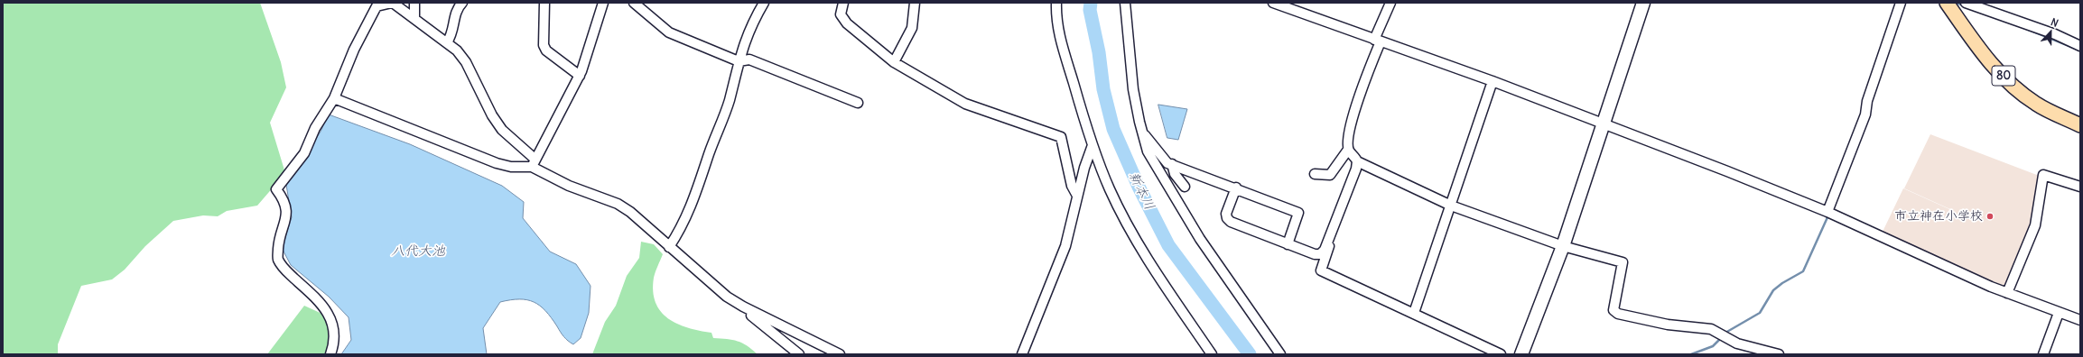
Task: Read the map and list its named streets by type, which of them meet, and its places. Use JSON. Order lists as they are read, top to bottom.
{
  "streets": {
    "main road": ["80"]
  },
  "water": ["新本川", "八代大池"],
  "places": ["市立神在小学校"],
  "north": "top"
}
